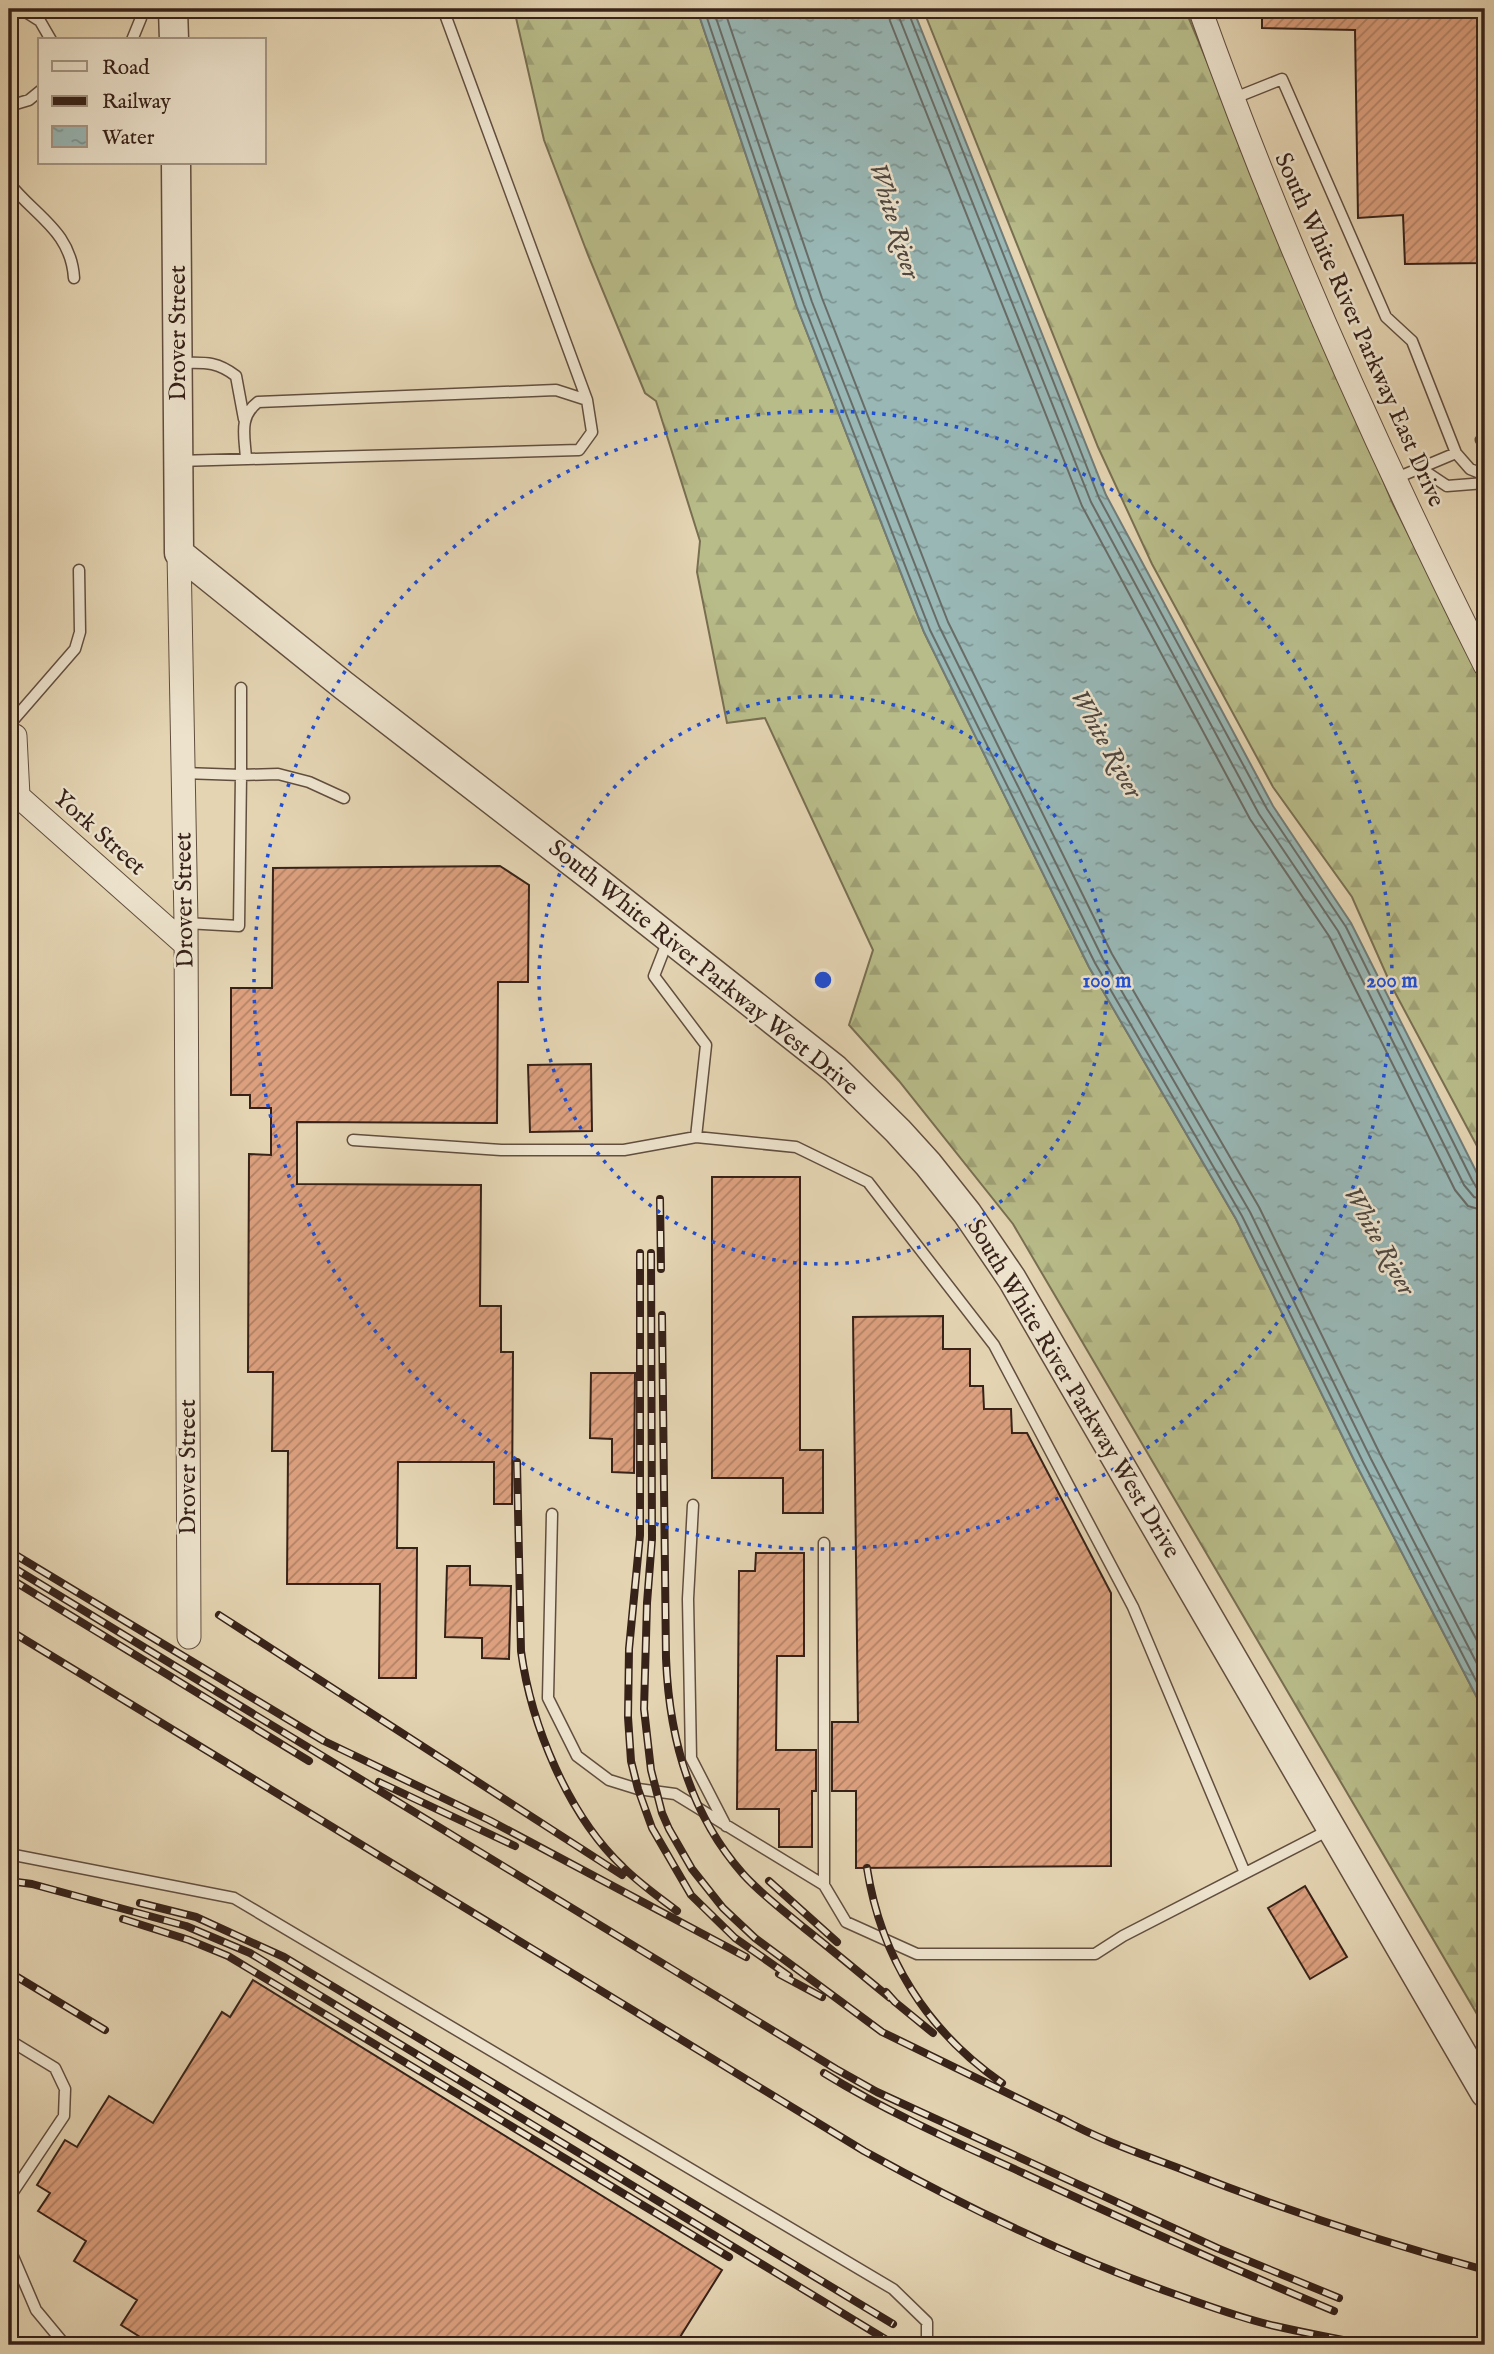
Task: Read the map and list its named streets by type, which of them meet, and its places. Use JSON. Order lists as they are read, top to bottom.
{
  "streets": {
    "street": [
      "South White River Parkway East Drive",
      "Drover Street",
      "York Street",
      "South White River Parkway West Drive"
    ]
  },
  "crossings": [
    ["Drover Street", "York Street"],
    ["Drover Street", "South White River Parkway West Drive"]
  ],
  "water": ["White River"],
  "legend": ["Road", "Railway", "Water"],
  "rings": ["100 m", "200 m"]
}
